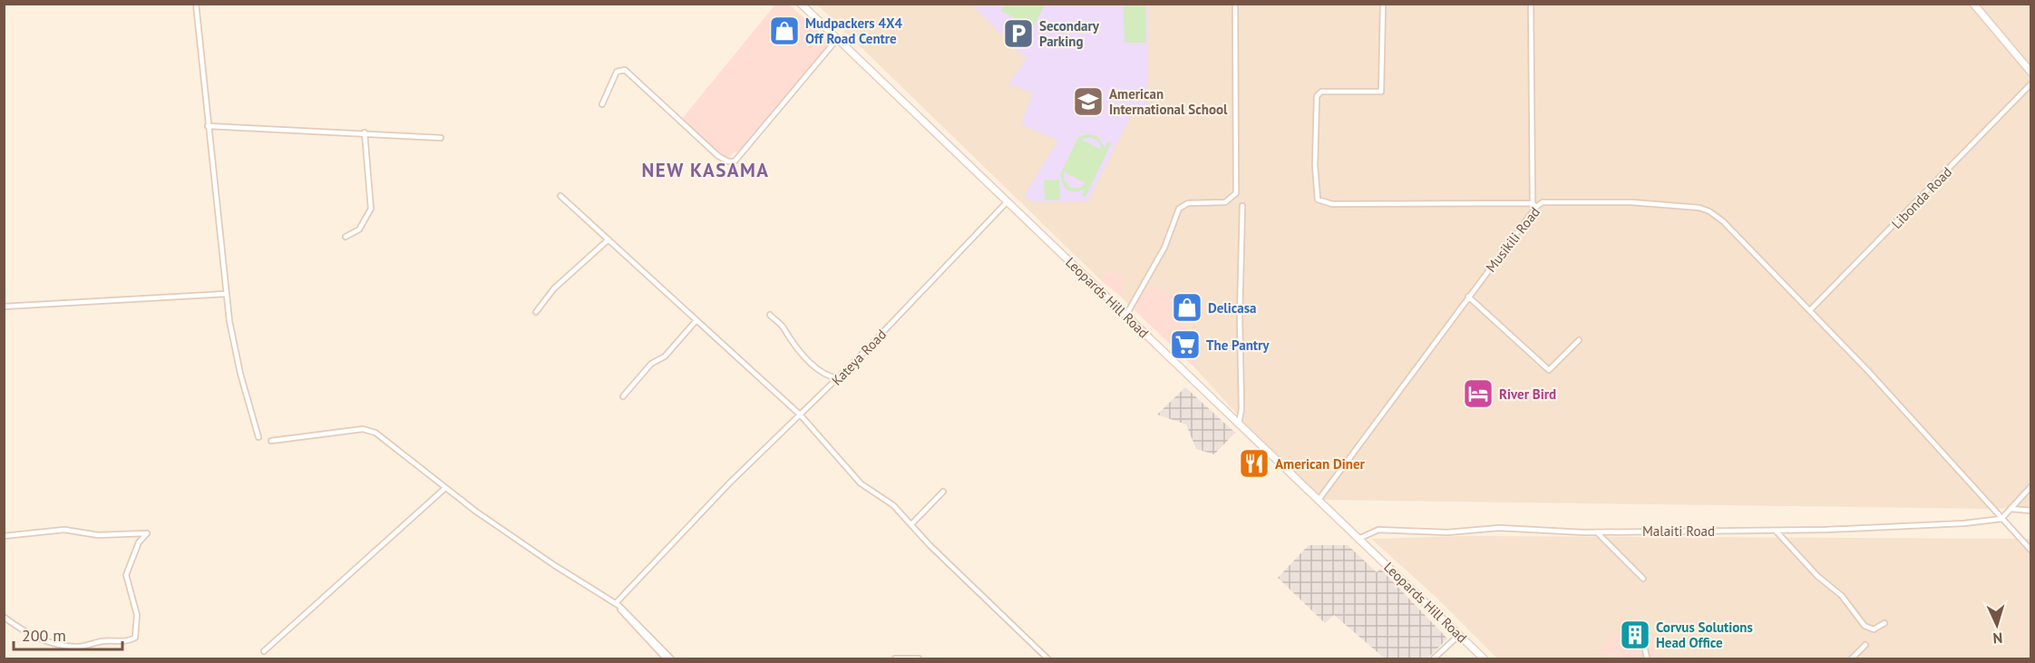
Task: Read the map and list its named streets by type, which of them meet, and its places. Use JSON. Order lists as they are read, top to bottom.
{
  "streets": {
    "main road": ["Leopards Hill Road"],
    "street": [
      "Libonda Road",
      "Musikili Road",
      "Kateya Road",
      "Malaiti Road"
    ]
  },
  "crossings": [
    ["Libonda Road", "Musikili Road"],
    ["Musikili Road", "Leopards Hill Road"],
    ["Musikili Road", "Malaiti Road"],
    ["Leopards Hill Road", "Kateya Road"],
    ["Leopards Hill Road", "Malaiti Road"]
  ],
  "districts": ["NEW KASAMA"],
  "places": {
    "shop": ["Mudpackers 4X4 Off Road Centre", "Delicasa"],
    "parking": ["Secondary Parking"],
    "school or university": ["American International School"],
    "supermarket": ["The Pantry"],
    "hotel": ["River Bird"],
    "restaurant": ["American Diner"],
    "building": ["Corvus Solutions Head Office"]
  },
  "scale_bar": "200 m",
  "north": "bottom"
}
